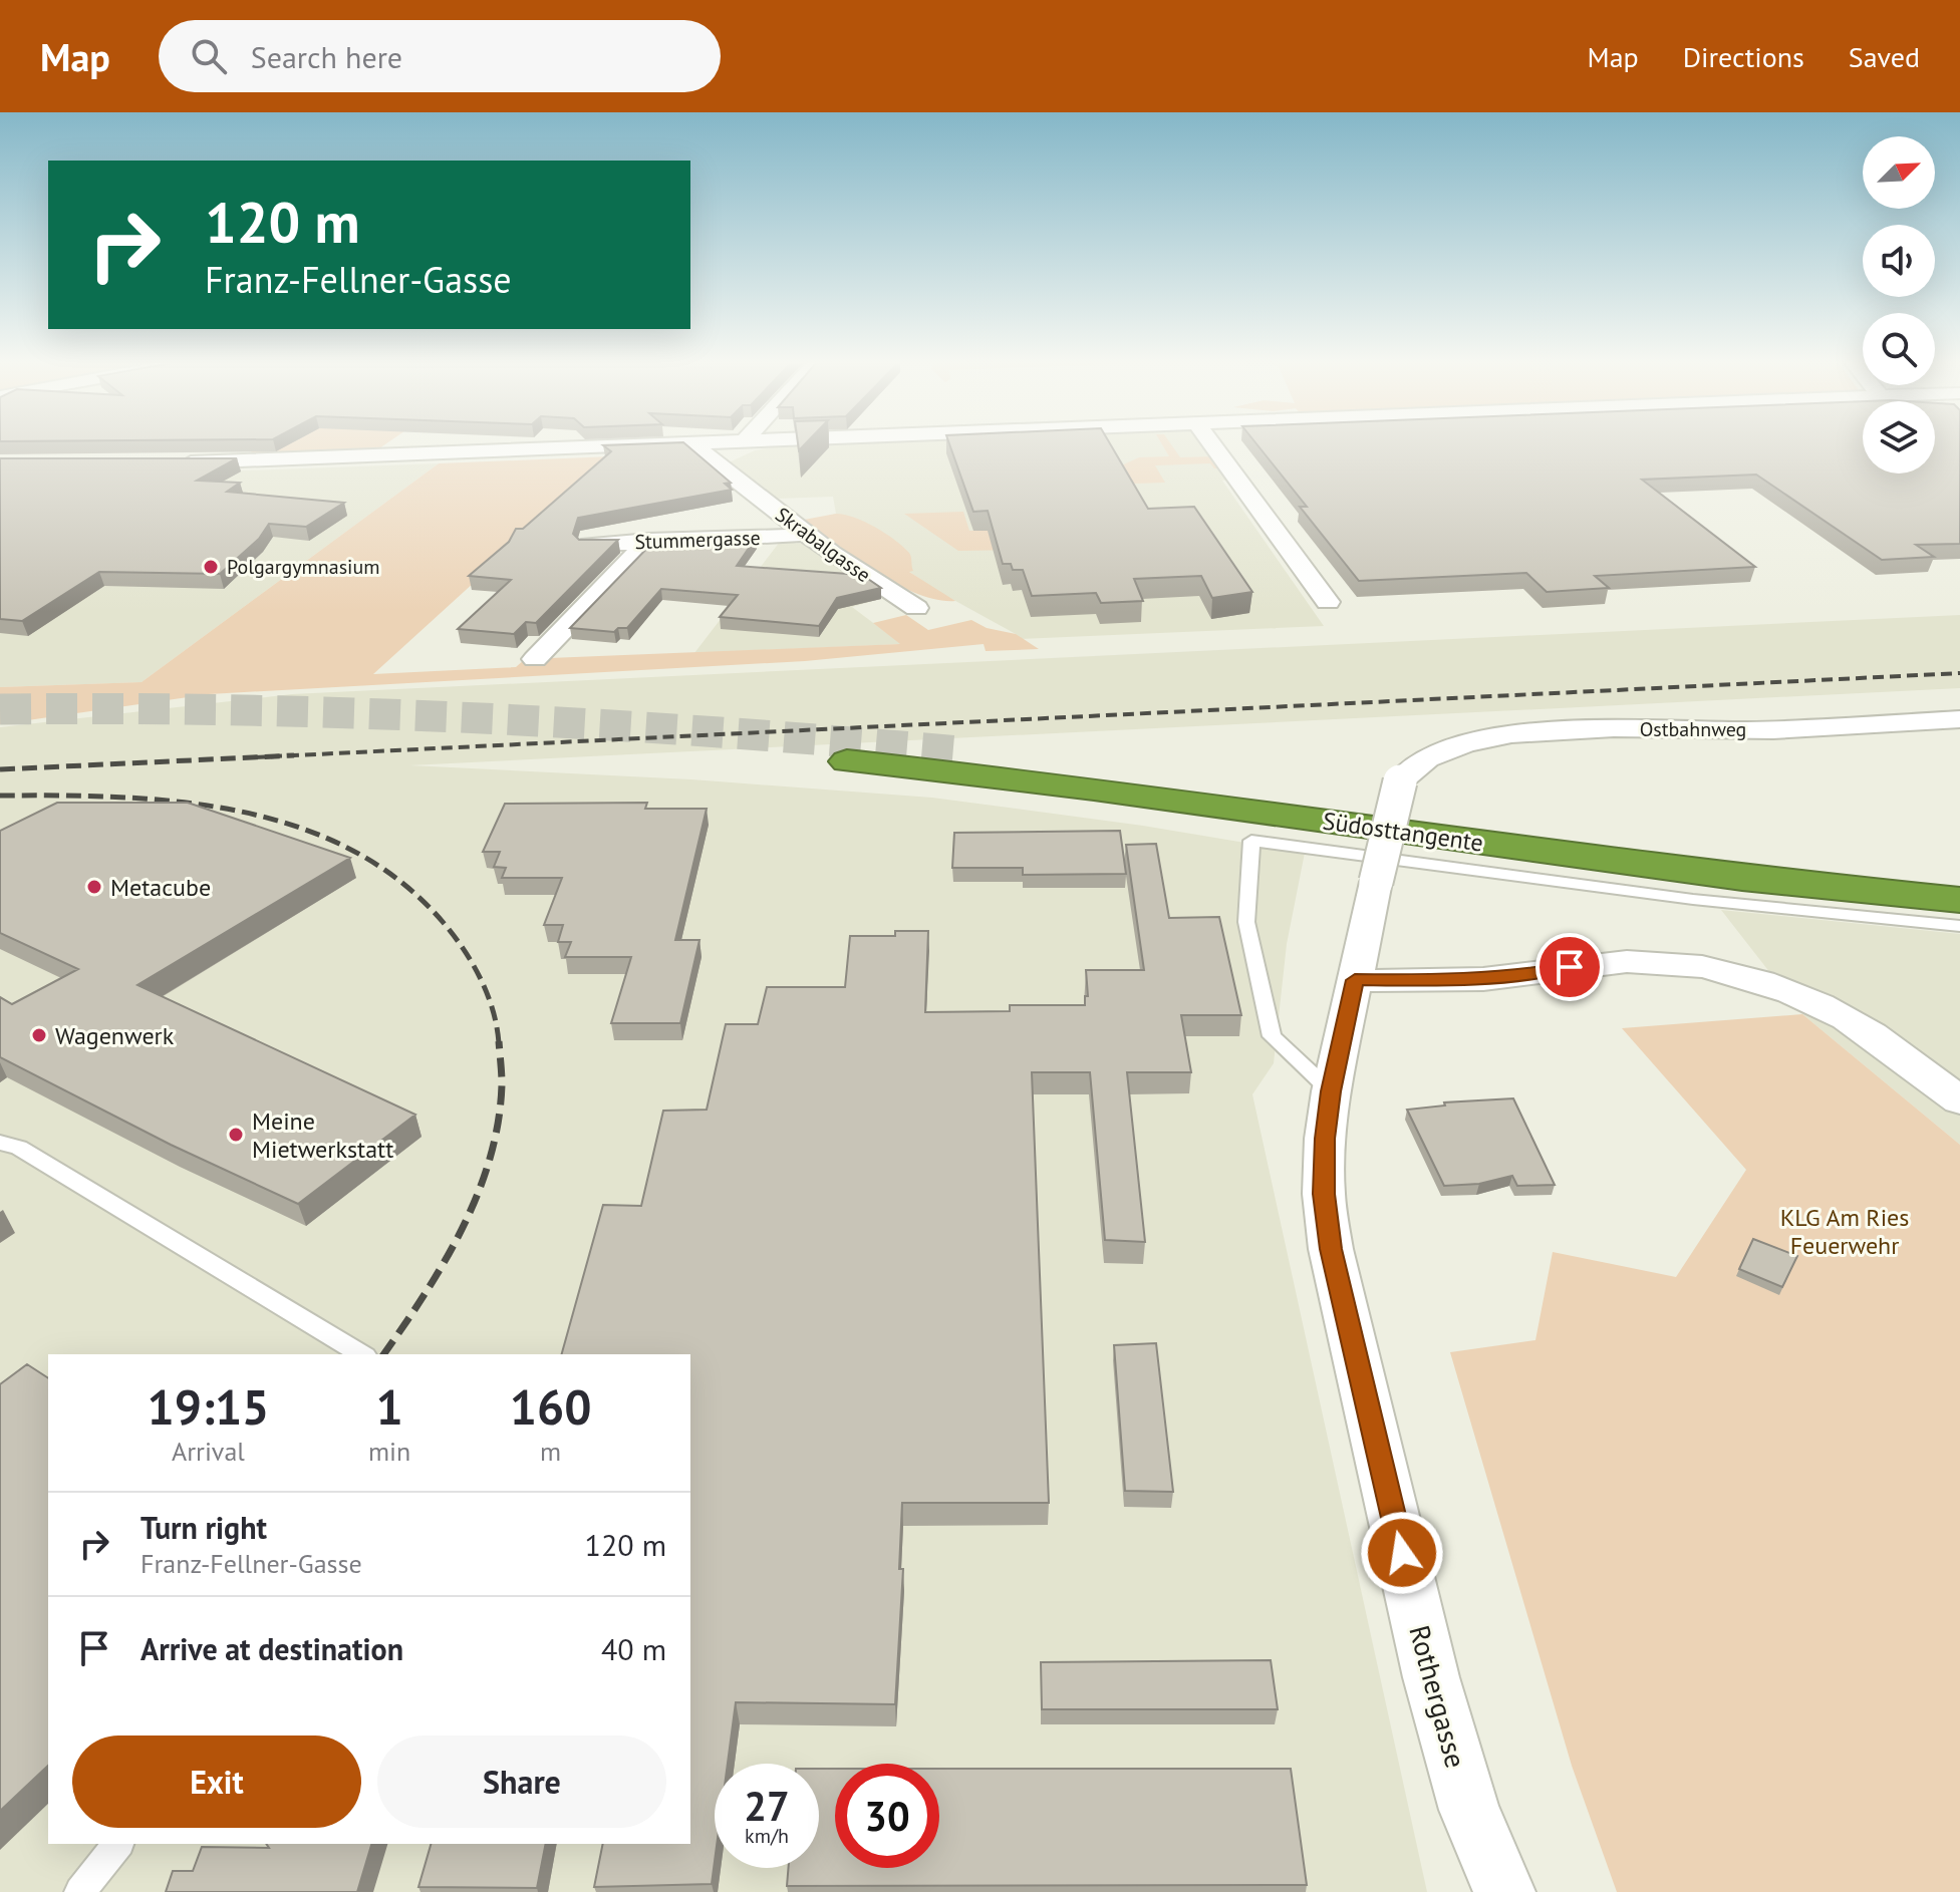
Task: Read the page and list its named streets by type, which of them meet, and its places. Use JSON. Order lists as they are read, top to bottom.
{
  "streets": {
    "highway": ["Südosttangente"],
    "street": [
      "Stummergasse",
      "Skrabalgasse",
      "Ostbahnweg",
      "Rothergasse"
    ]
  },
  "crossings": [
    ["Stummergasse", "Skrabalgasse"],
    ["Ostbahnweg", "Rothergasse"]
  ],
  "parks": ["KLG Am Ries Feuerwehr"],
  "places": [
    "Polgargymnasium",
    "Metacube",
    "Wagenwerk",
    "Meine Mietwerkstatt"
  ],
  "north": "top right",
  "page": {
    "header": "Map",
    "search": "Search here",
    "nav": ["Map", "Directions", "Saved"],
    "turn": ["120 m", "Franz-Fellner-Gasse"],
    "eta": [
      "19:15",
      "Arrival",
      "1",
      "min",
      "160",
      "m"
    ],
    "list": [
      {
        "name": "Turn right",
        "note": "Franz-Fellner-Gasse",
        "value": "120 m"
      },
      {
        "name": "Arrive at destination",
        "value": "40 m"
      }
    ],
    "buttons": ["Exit", "Share"],
    "speed": "27 km/h",
    "limit": "30"
  }
}
